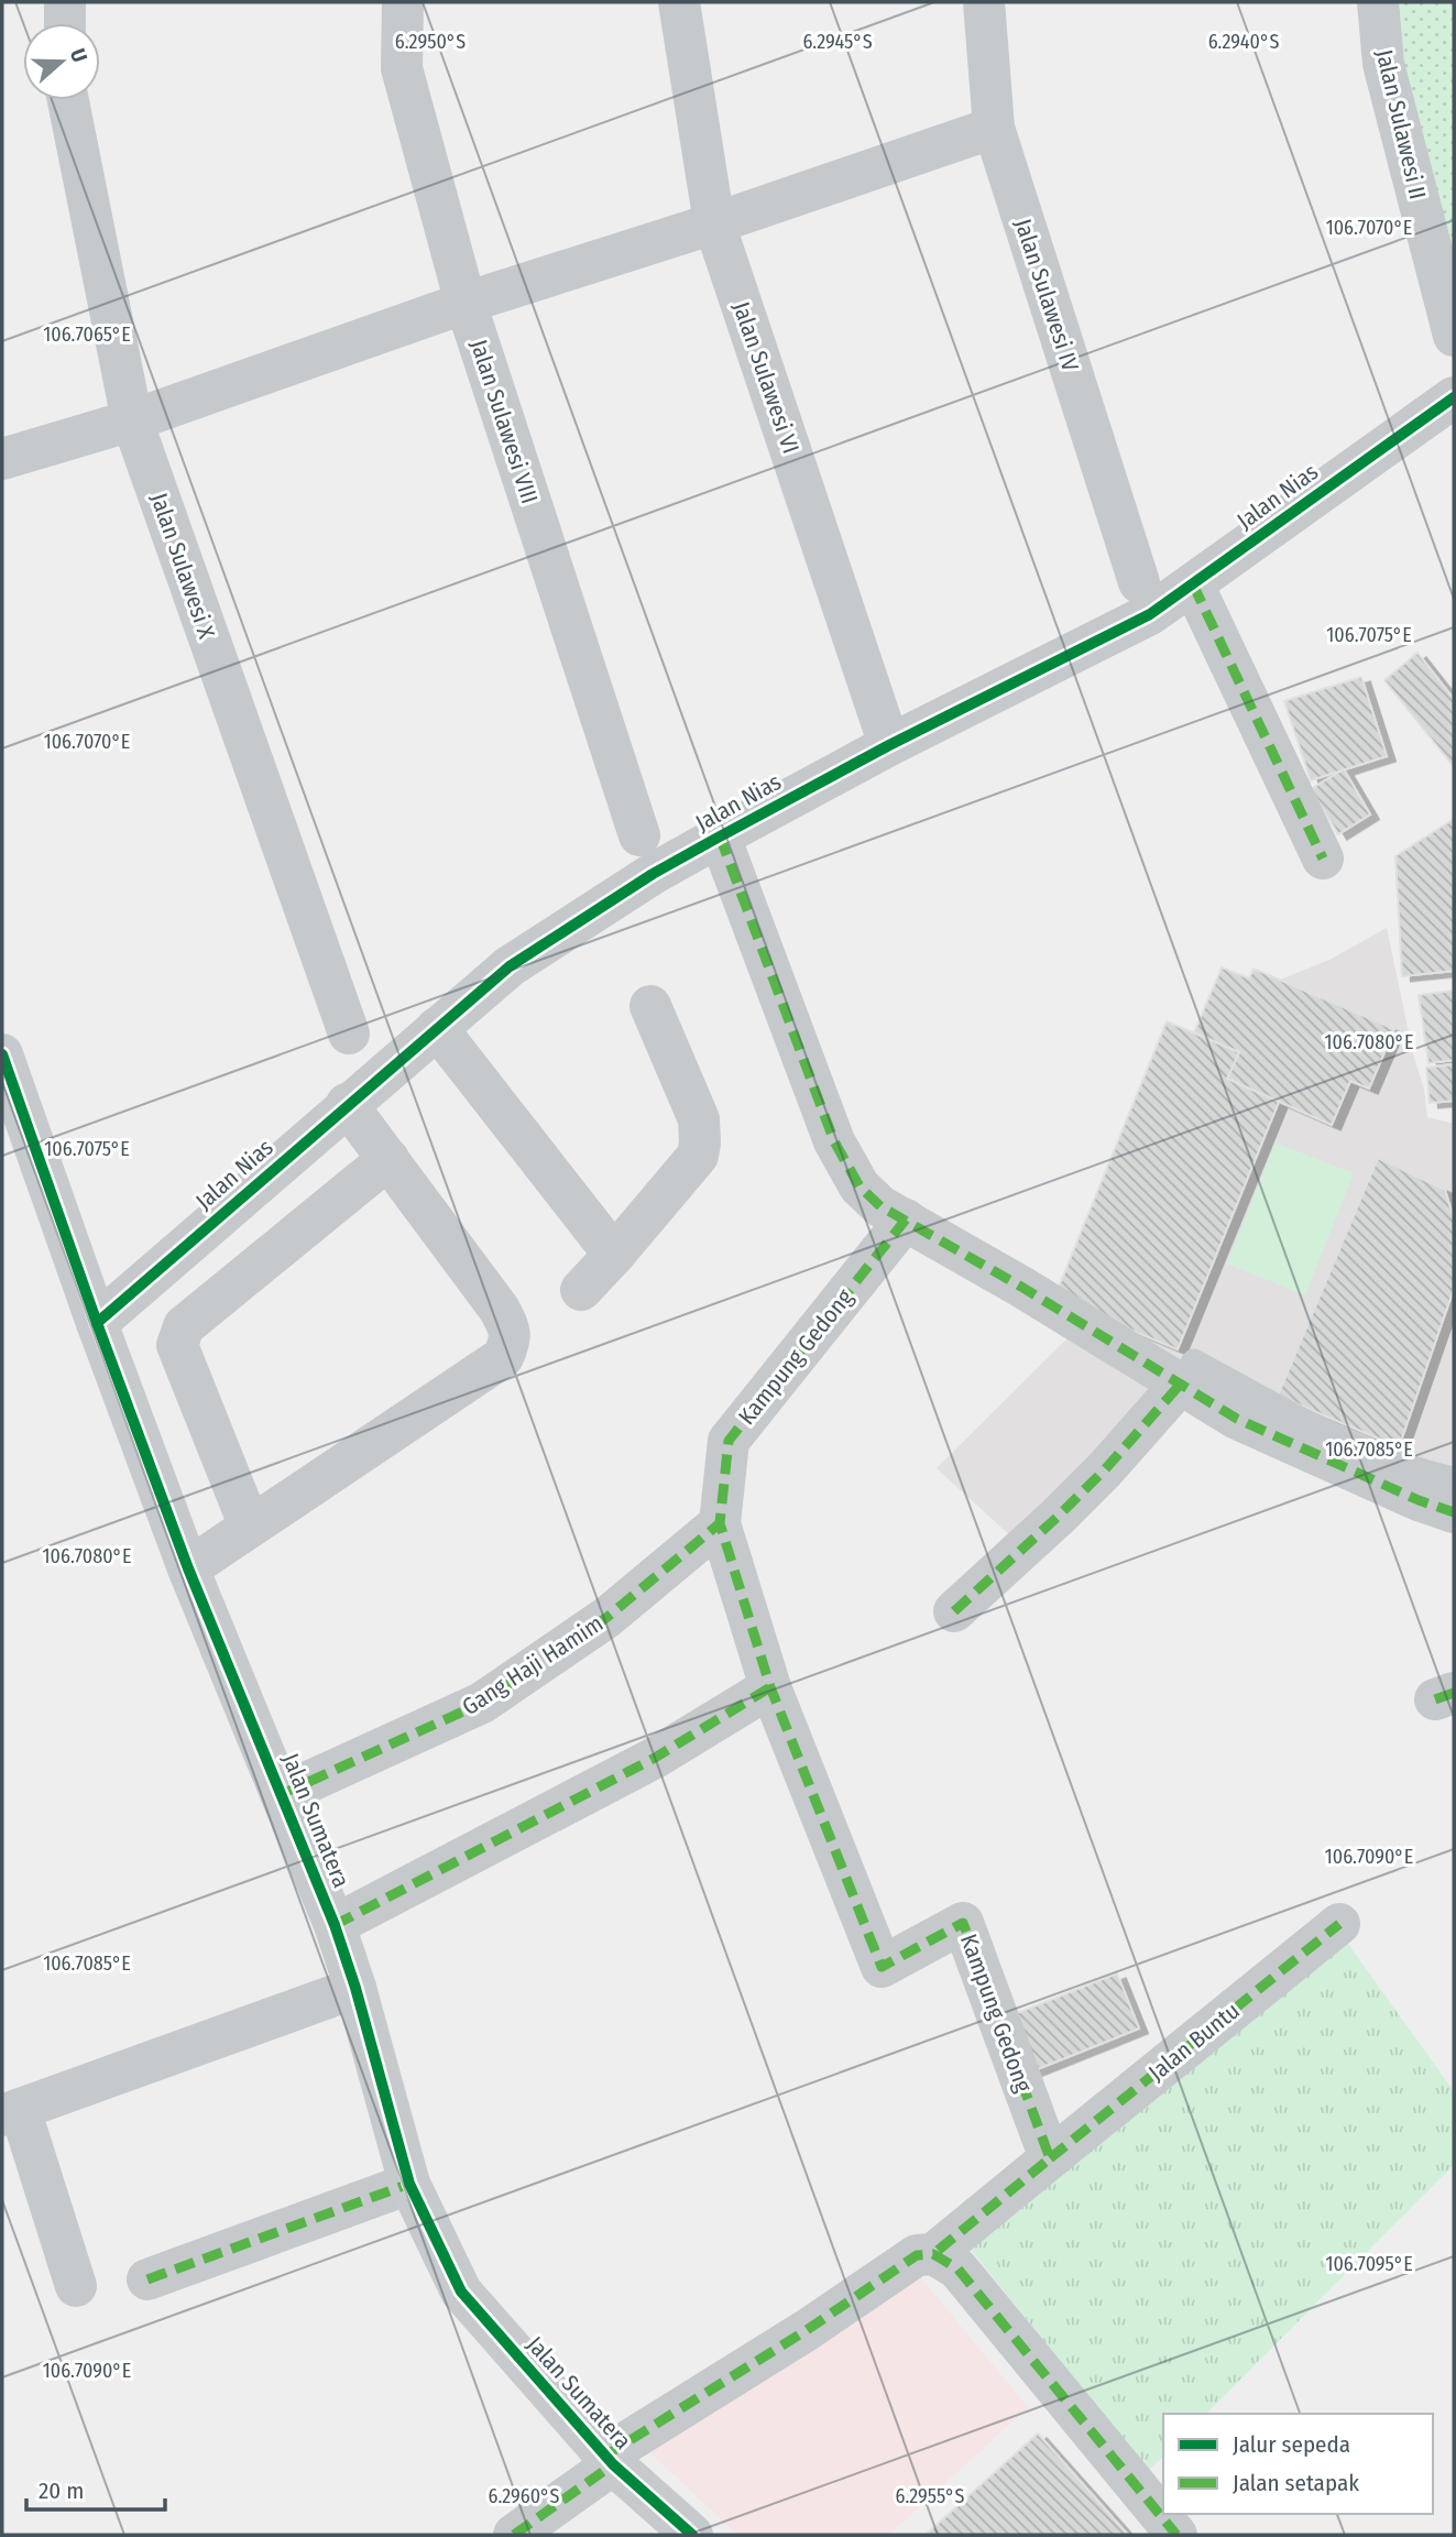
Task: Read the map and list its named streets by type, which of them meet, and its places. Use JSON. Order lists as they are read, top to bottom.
{
  "streets": {
    "street": [
      "Jalan Sulawesi II",
      "Jalan Sulawesi IV",
      "Jalan Sulawesi VI",
      "Jalan Sulawesi VIII",
      "Jalan Nias",
      "Jalan Sulawesi X",
      "Kampung Gedong",
      "Gang Haji Hamim",
      "Jalan Sumatera",
      "Jalan Buntu"
    ]
  },
  "crossings": [
    ["Jalan Sulawesi VI", "Jalan Nias"],
    ["Jalan Nias", "Jalan Sumatera"],
    ["Kampung Gedong", "Gang Haji Hamim"],
    ["Kampung Gedong", "Jalan Buntu"],
    ["Gang Haji Hamim", "Jalan Sumatera"]
  ],
  "legend": ["Jalur sepeda", "Jalan setapak"],
  "scale_bar": "20 m",
  "north": "right",
  "coordinates": [
    "6.2950°S",
    "6.2940°S",
    "6.2945°S",
    "106.7070°E",
    "106.7065°E",
    "106.7075°E",
    "106.7080°E",
    "106.7085°E",
    "106.7090°E",
    "106.7095°E",
    "6.2960°S",
    "6.2955°S"
  ]
}
